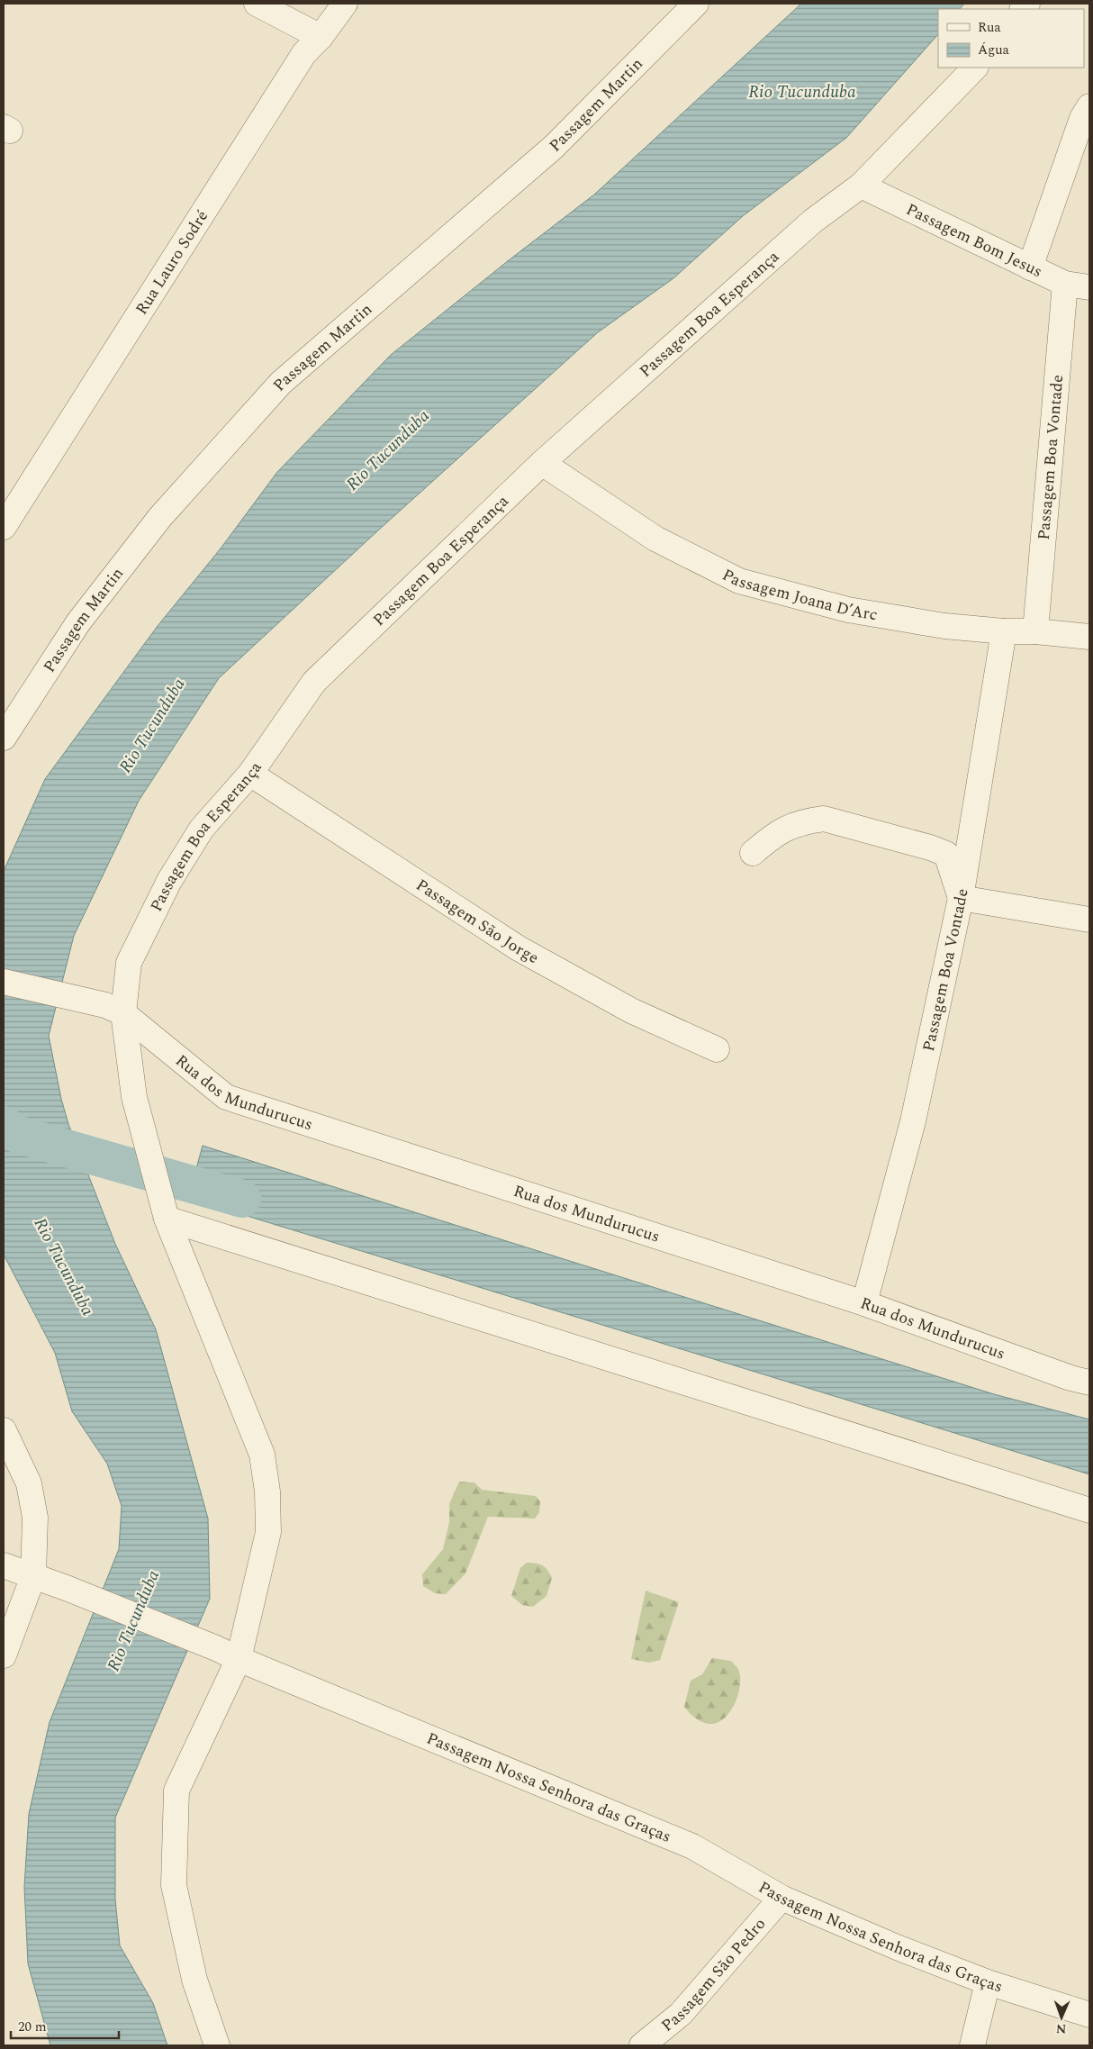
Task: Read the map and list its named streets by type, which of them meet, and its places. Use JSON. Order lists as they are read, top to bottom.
{
  "streets": {
    "street": [
      "Passagem Martin",
      "Passagem Bom Jesus",
      "Rua Lauro Sodré",
      "Passagem Boa Esperança",
      "Passagem Boa Vontade",
      "Passagem Joana D’Arc",
      "Passagem São Jorge",
      "Rua dos Mundurucus",
      "Passagem Nossa Senhora das Graças",
      "Passagem São Pedro"
    ]
  },
  "crossings": [
    ["Passagem Bom Jesus", "Passagem Boa Esperança"],
    ["Passagem Bom Jesus", "Passagem Boa Vontade"],
    ["Passagem Boa Esperança", "Passagem Joana D’Arc"],
    ["Passagem Boa Esperança", "Passagem São Jorge"],
    ["Passagem Boa Esperança", "Rua dos Mundurucus"],
    ["Passagem Boa Esperança", "Passagem Nossa Senhora das Graças"],
    ["Passagem Boa Vontade", "Passagem Joana D’Arc"],
    ["Passagem Boa Vontade", "Rua dos Mundurucus"],
    ["Passagem Nossa Senhora das Graças", "Passagem São Pedro"]
  ],
  "water": ["Rio Tucunduba"],
  "legend": ["Rua", "Água"],
  "scale_bar": "20 m",
  "north": "bottom"
}
